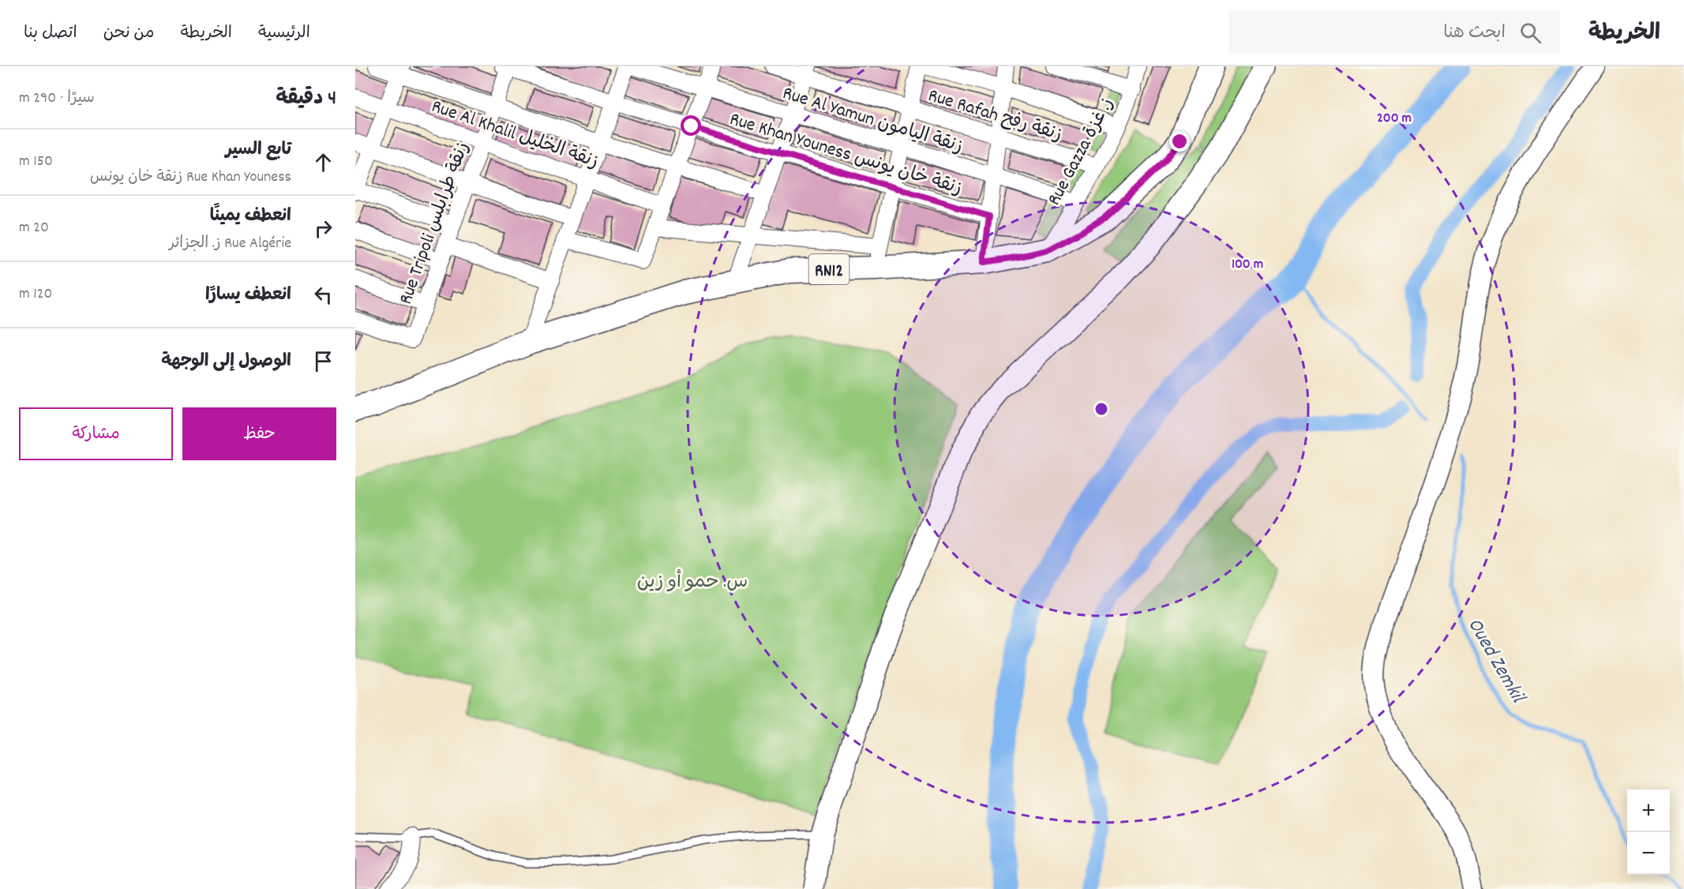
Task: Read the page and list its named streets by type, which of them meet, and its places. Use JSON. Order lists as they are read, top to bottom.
{
  "streets": {
    "main road": ["RN12"],
    "street": [
      "Rue Rafah زنقة رفح",
      "Rue Al Yamun زنقة اليامون",
      "Rue Al Khalil زنقة الخليل",
      "Rue Gazza ز. غزة",
      "Rue Khan Youness زنقة خان يونس",
      "Rue Tripoli زنقة طرابلس"
    ]
  },
  "crossings": [
    ["Rue Rafah زنقة رفح", "Rue Gazza ز. غزة"],
    ["Rue Al Yamun زنقة اليامون", "Rue Gazza ز. غزة"],
    ["Rue Al Khalil زنقة الخليل", "Rue Tripoli زنقة طرابلس"],
    ["Rue Gazza ز. غزة", "RN12"],
    ["Rue Khan Youness زنقة خان يونس", "Rue Tripoli زنقة طرابلس"]
  ],
  "water": ["Oued Zemkil"],
  "parks": ["س. حمو أو زين"],
  "page": {
    "header": "الخريطة",
    "search": "ابحث هنا",
    "nav": [
      "الرئيسية",
      "الخريطة",
      "من نحن",
      "اتصل بنا"
    ],
    "heading": ["4 دقيقة", "سيرًا · 290 m"],
    "list": [
      ["تابع السير", "Rue Khan Youness زنقة خان يونس", "150 m"],
      ["انعطف يمينًا", "Rue Algérie ز. الجزائر", "20 m"],
      ["انعطف يسارًا", "120 m"],
      "الوصول إلى الوجهة"
    ],
    "buttons": ["حفظ", "مشاركة"],
    "map_buttons": ["+", "−"]
  },
  "rings": ["200 m", "100 m"]
}
